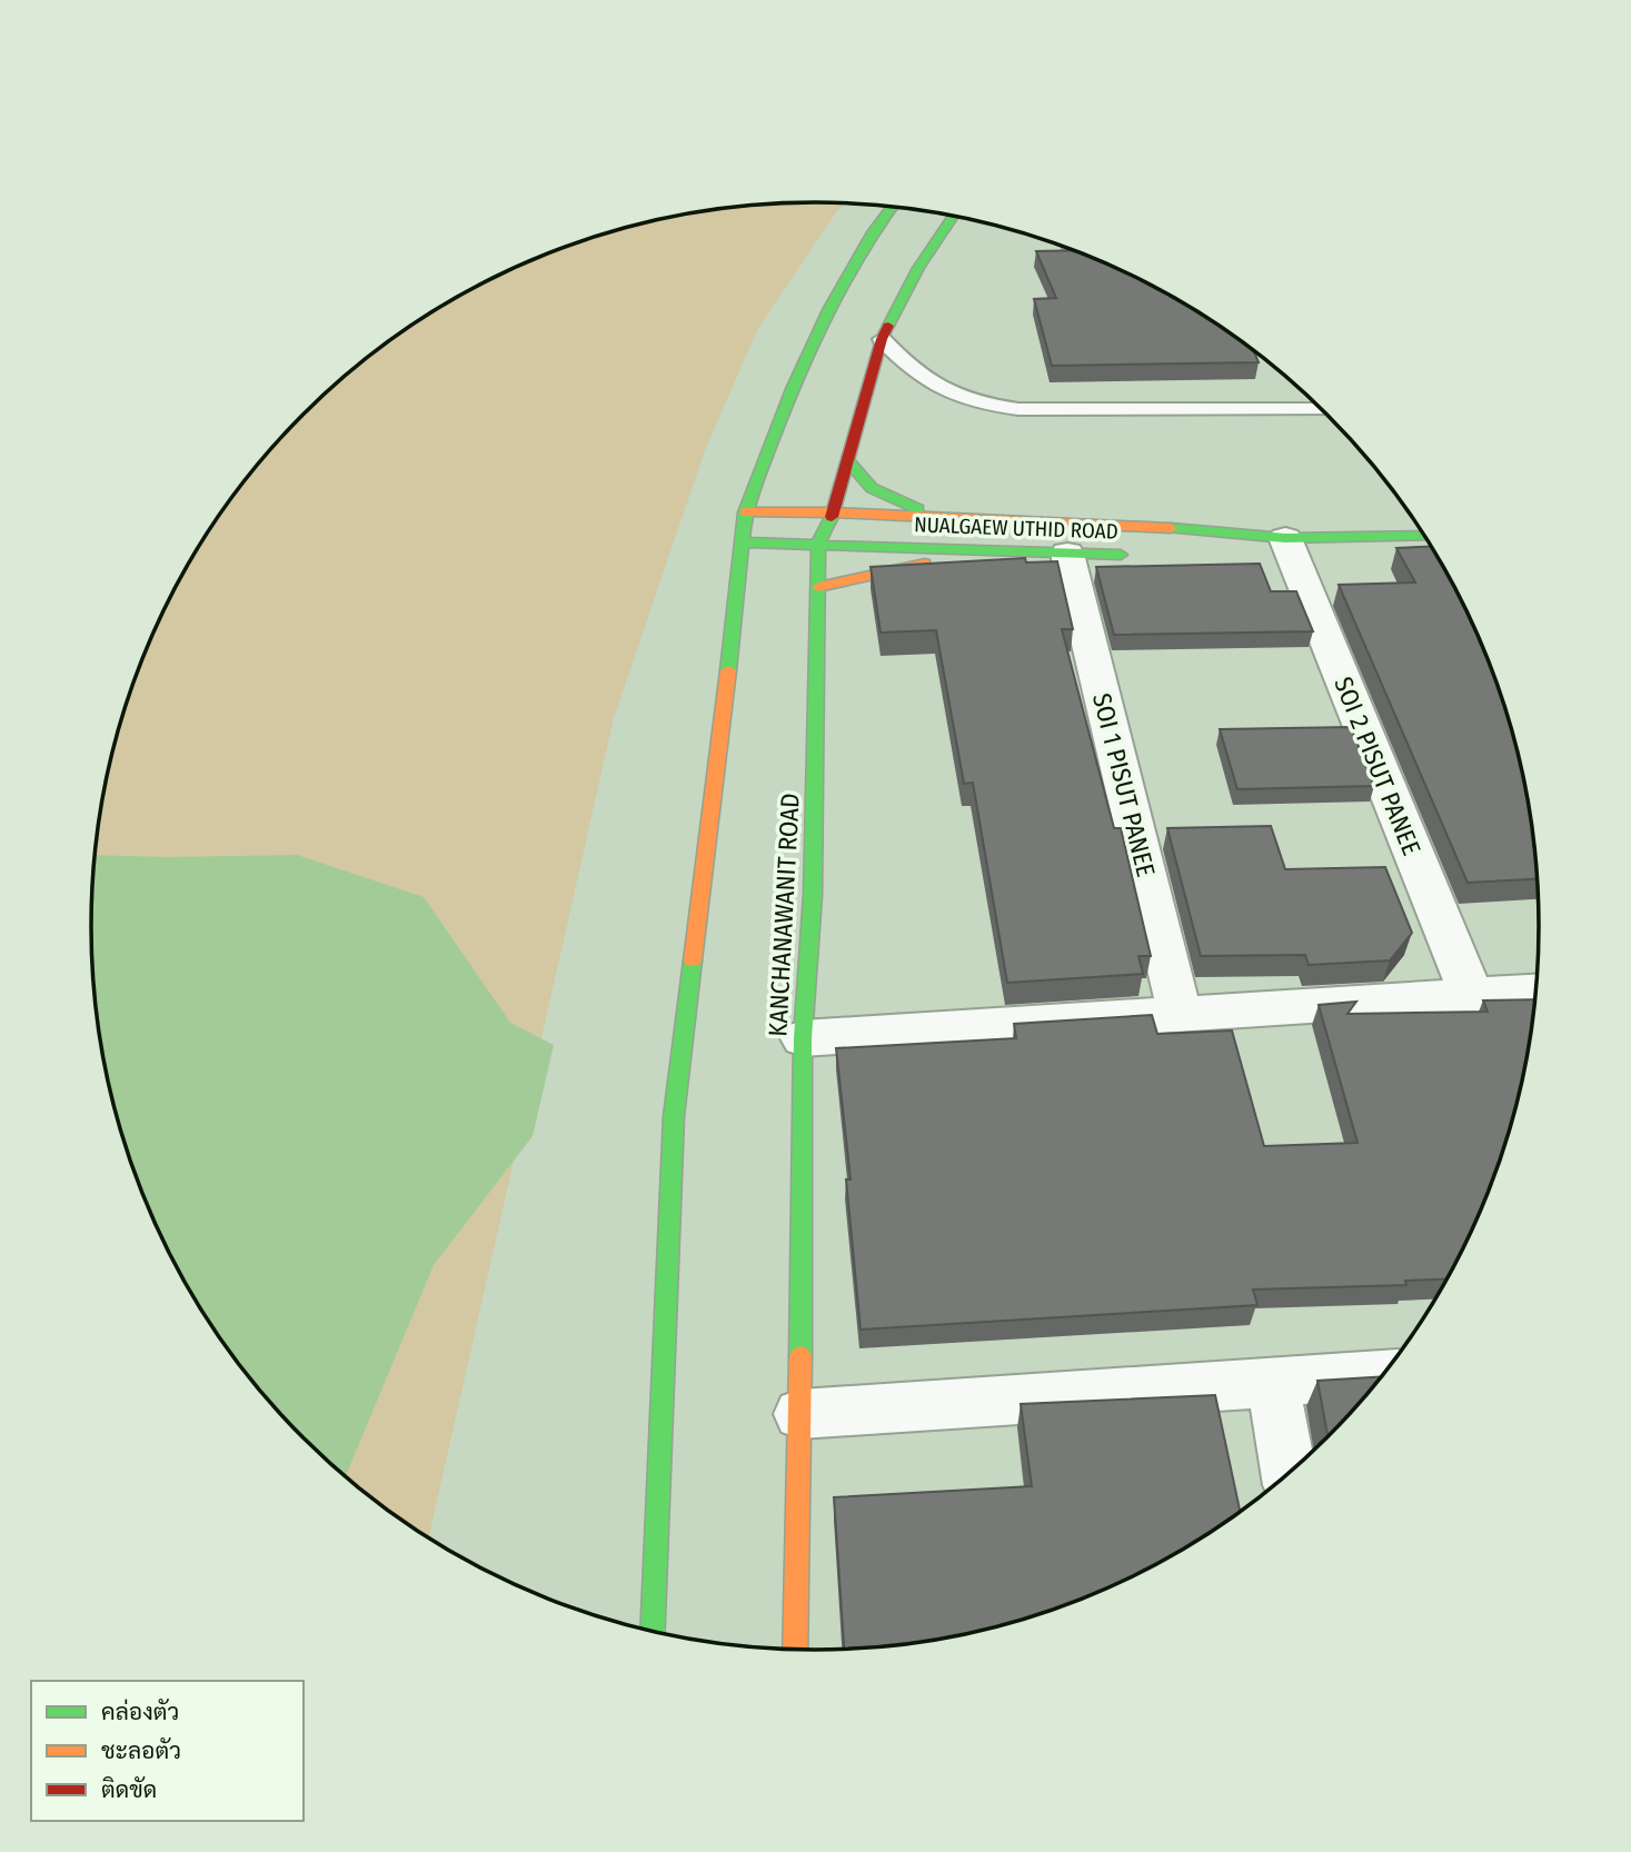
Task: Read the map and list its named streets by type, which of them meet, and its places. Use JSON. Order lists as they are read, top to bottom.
{
  "streets": {
    "main road": ["NUALGAEW UTHID ROAD", "KANCHANAWANIT ROAD"],
    "street": ["SOI 2 PISUT PANEE", "SOI 1 PISUT PANEE"]
  },
  "crossings": [
    ["NUALGAEW UTHID ROAD", "SOI 2 PISUT PANEE"],
    ["NUALGAEW UTHID ROAD", "SOI 1 PISUT PANEE"],
    ["NUALGAEW UTHID ROAD", "KANCHANAWANIT ROAD"]
  ],
  "legend": ["คล่องตัว", "ชะลอตัว", "ติดขัด"]
}
